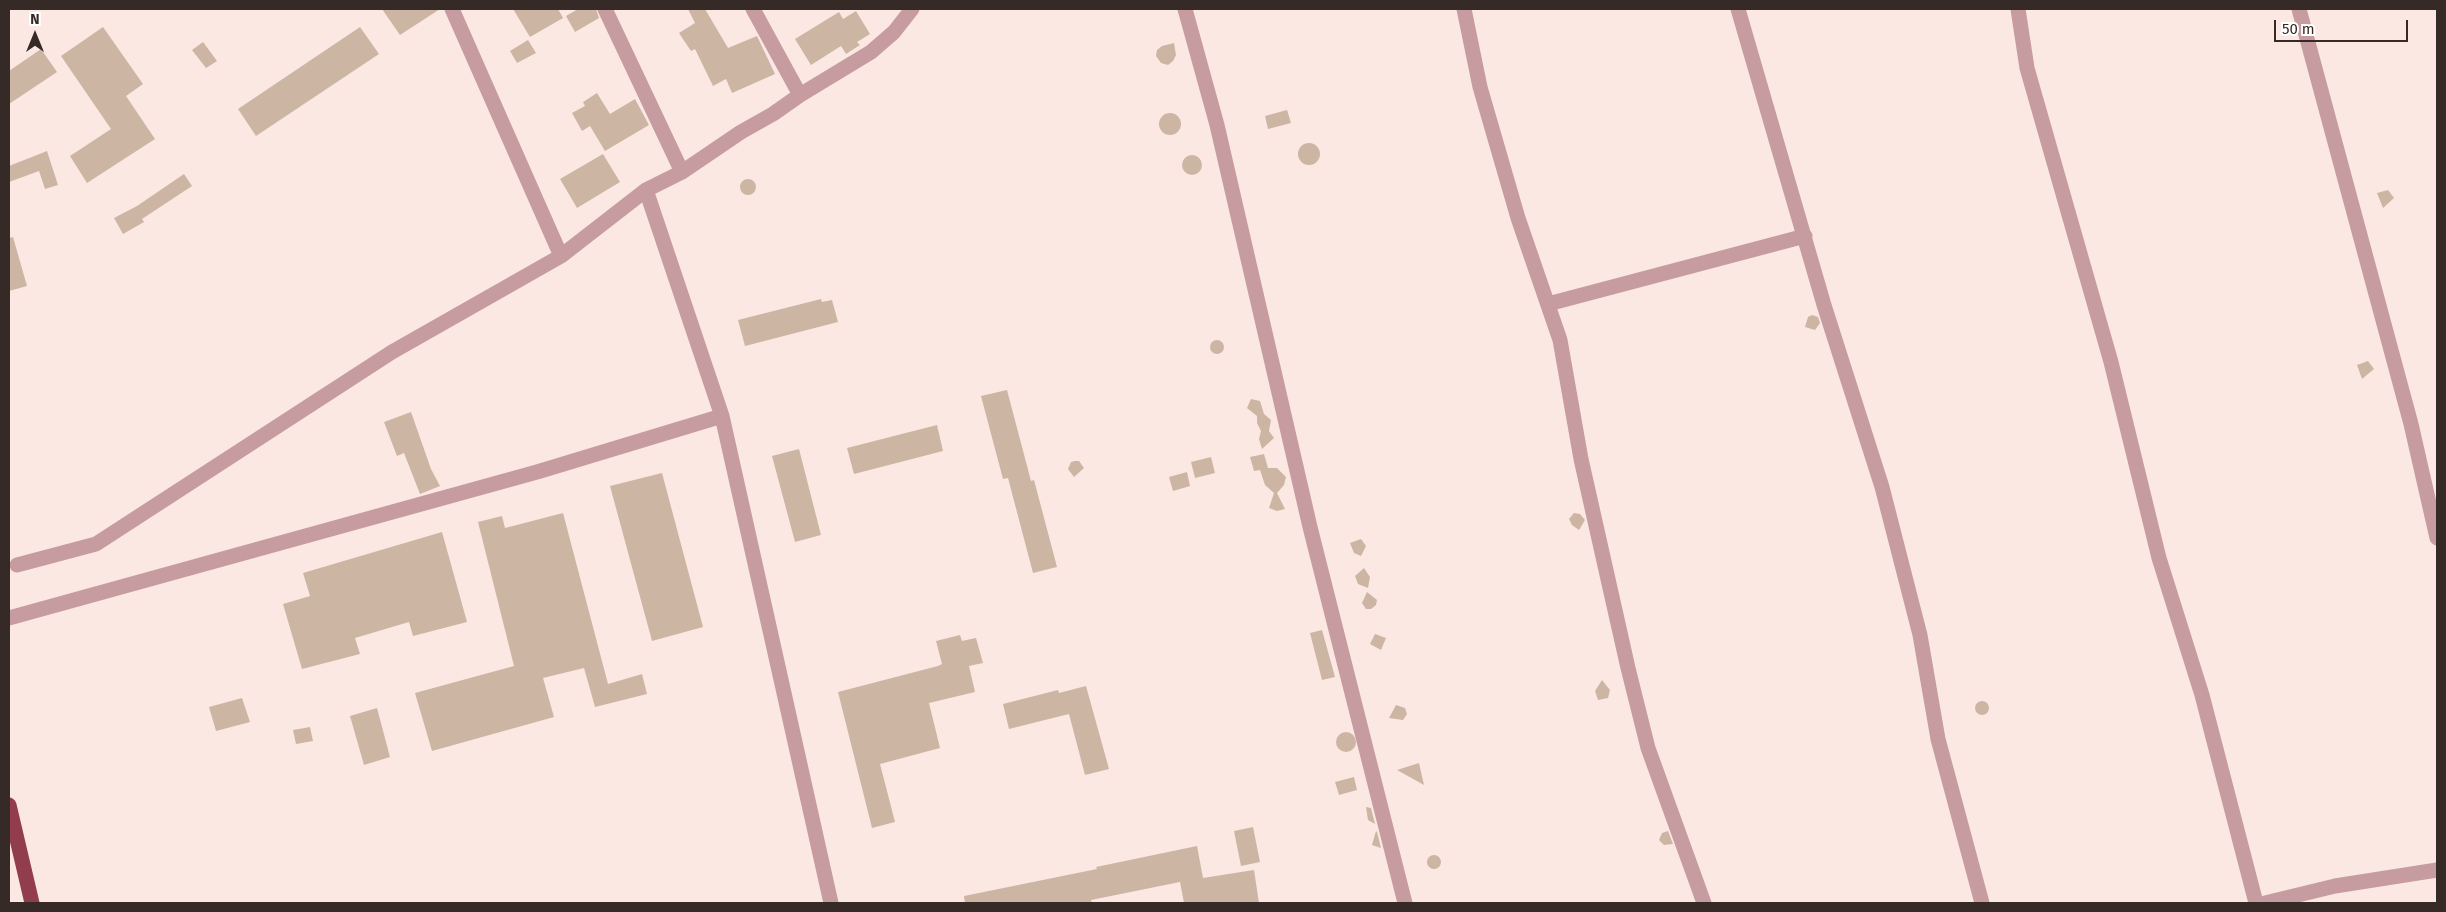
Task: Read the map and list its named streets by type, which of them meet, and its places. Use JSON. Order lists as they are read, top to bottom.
{
  "scale_bar": "50 m",
  "north": "top"
}
